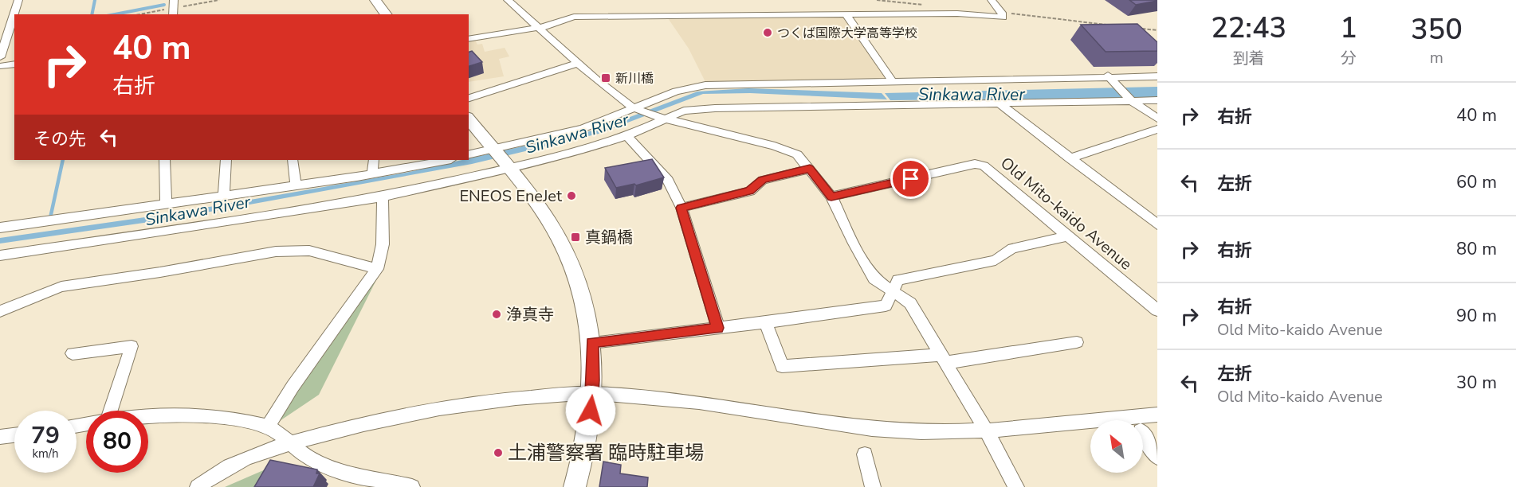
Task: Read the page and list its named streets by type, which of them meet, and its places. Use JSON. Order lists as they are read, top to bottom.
{
  "streets": {
    "street": ["Old Mito-kaido Avenue"]
  },
  "water": ["Sinkawa River"],
  "places": {
    "other": [
      "つくば国際大学高等学校",
      "ENEOS EneJet",
      "浄真寺",
      "土浦警察署 臨時駐車場"
    ],
    "transit": ["新川橋", "真鍋橋"]
  },
  "north": "top left",
  "page": {
    "eta": [
      "22:43",
      "到着",
      "1",
      "分",
      "350",
      "m"
    ],
    "turn": ["40 m", "右折"],
    "list": [
      {
        "name": "右折",
        "value": "40 m"
      },
      {
        "name": "左折",
        "value": "60 m"
      },
      {
        "name": "右折",
        "value": "80 m"
      },
      {
        "name": "右折",
        "note": "Old Mito-kaido Avenue",
        "value": "90 m"
      },
      {
        "name": "左折",
        "note": "Old Mito-kaido Avenue",
        "value": "30 m"
      }
    ],
    "then": "その先",
    "speed": "79 km/h",
    "limit": "80"
  }
}
